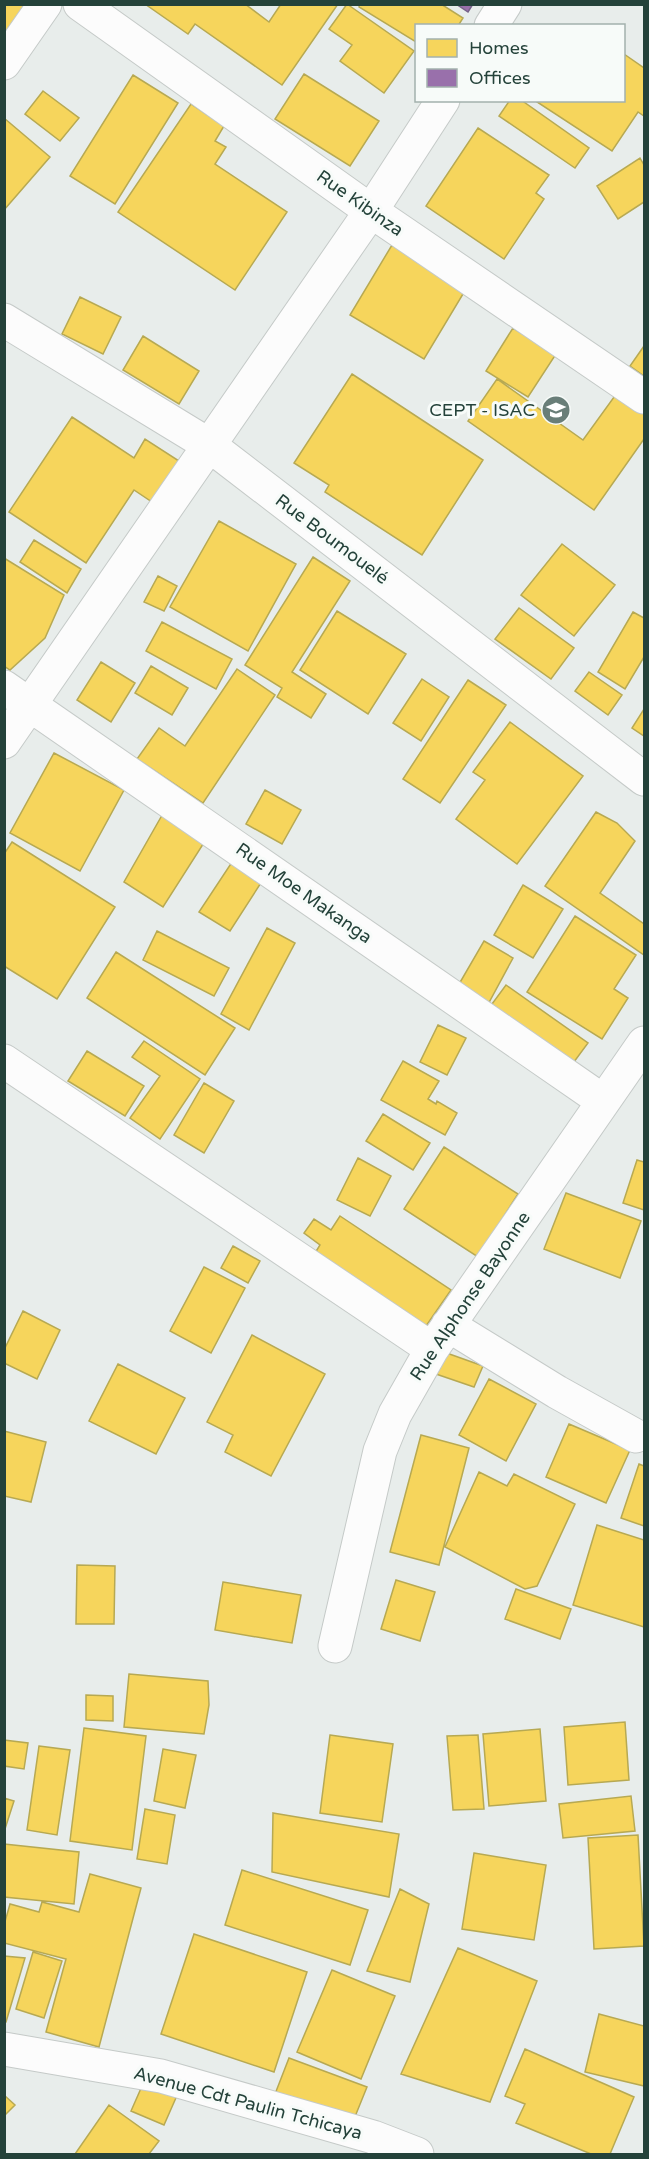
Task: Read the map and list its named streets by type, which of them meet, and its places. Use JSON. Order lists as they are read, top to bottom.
{
  "streets": {
    "street": [
      "Rue Kibinza",
      "Rue Boumouelé",
      "Rue Moe Makanga",
      "Rue Alphonse Bayonne",
      "Avenue Cdt Paulin Tchicaya"
    ]
  },
  "crossings": [
    ["Rue Moe Makanga", "Rue Alphonse Bayonne"]
  ],
  "places": {
    "school or university": ["CEPT - ISAC"]
  },
  "legend": ["Homes", "Offices"]
}
